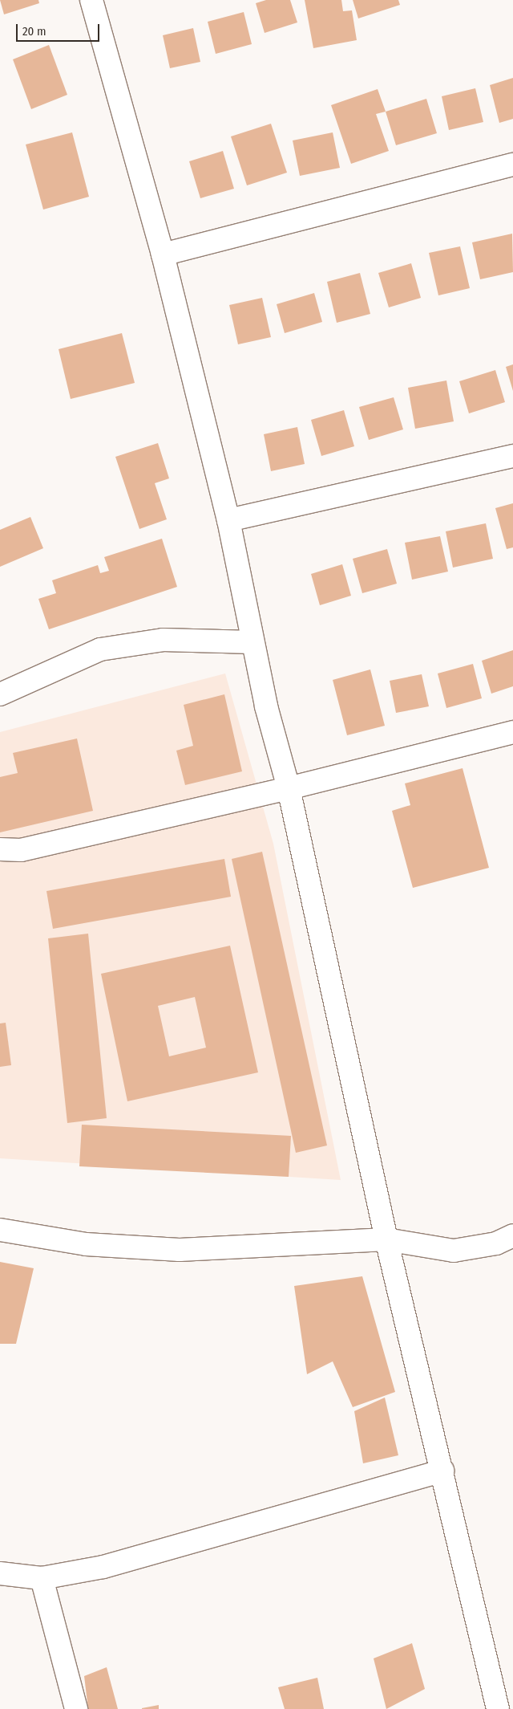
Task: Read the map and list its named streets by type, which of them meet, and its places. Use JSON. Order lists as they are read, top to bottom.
{
  "scale_bar": "20 m"
}
